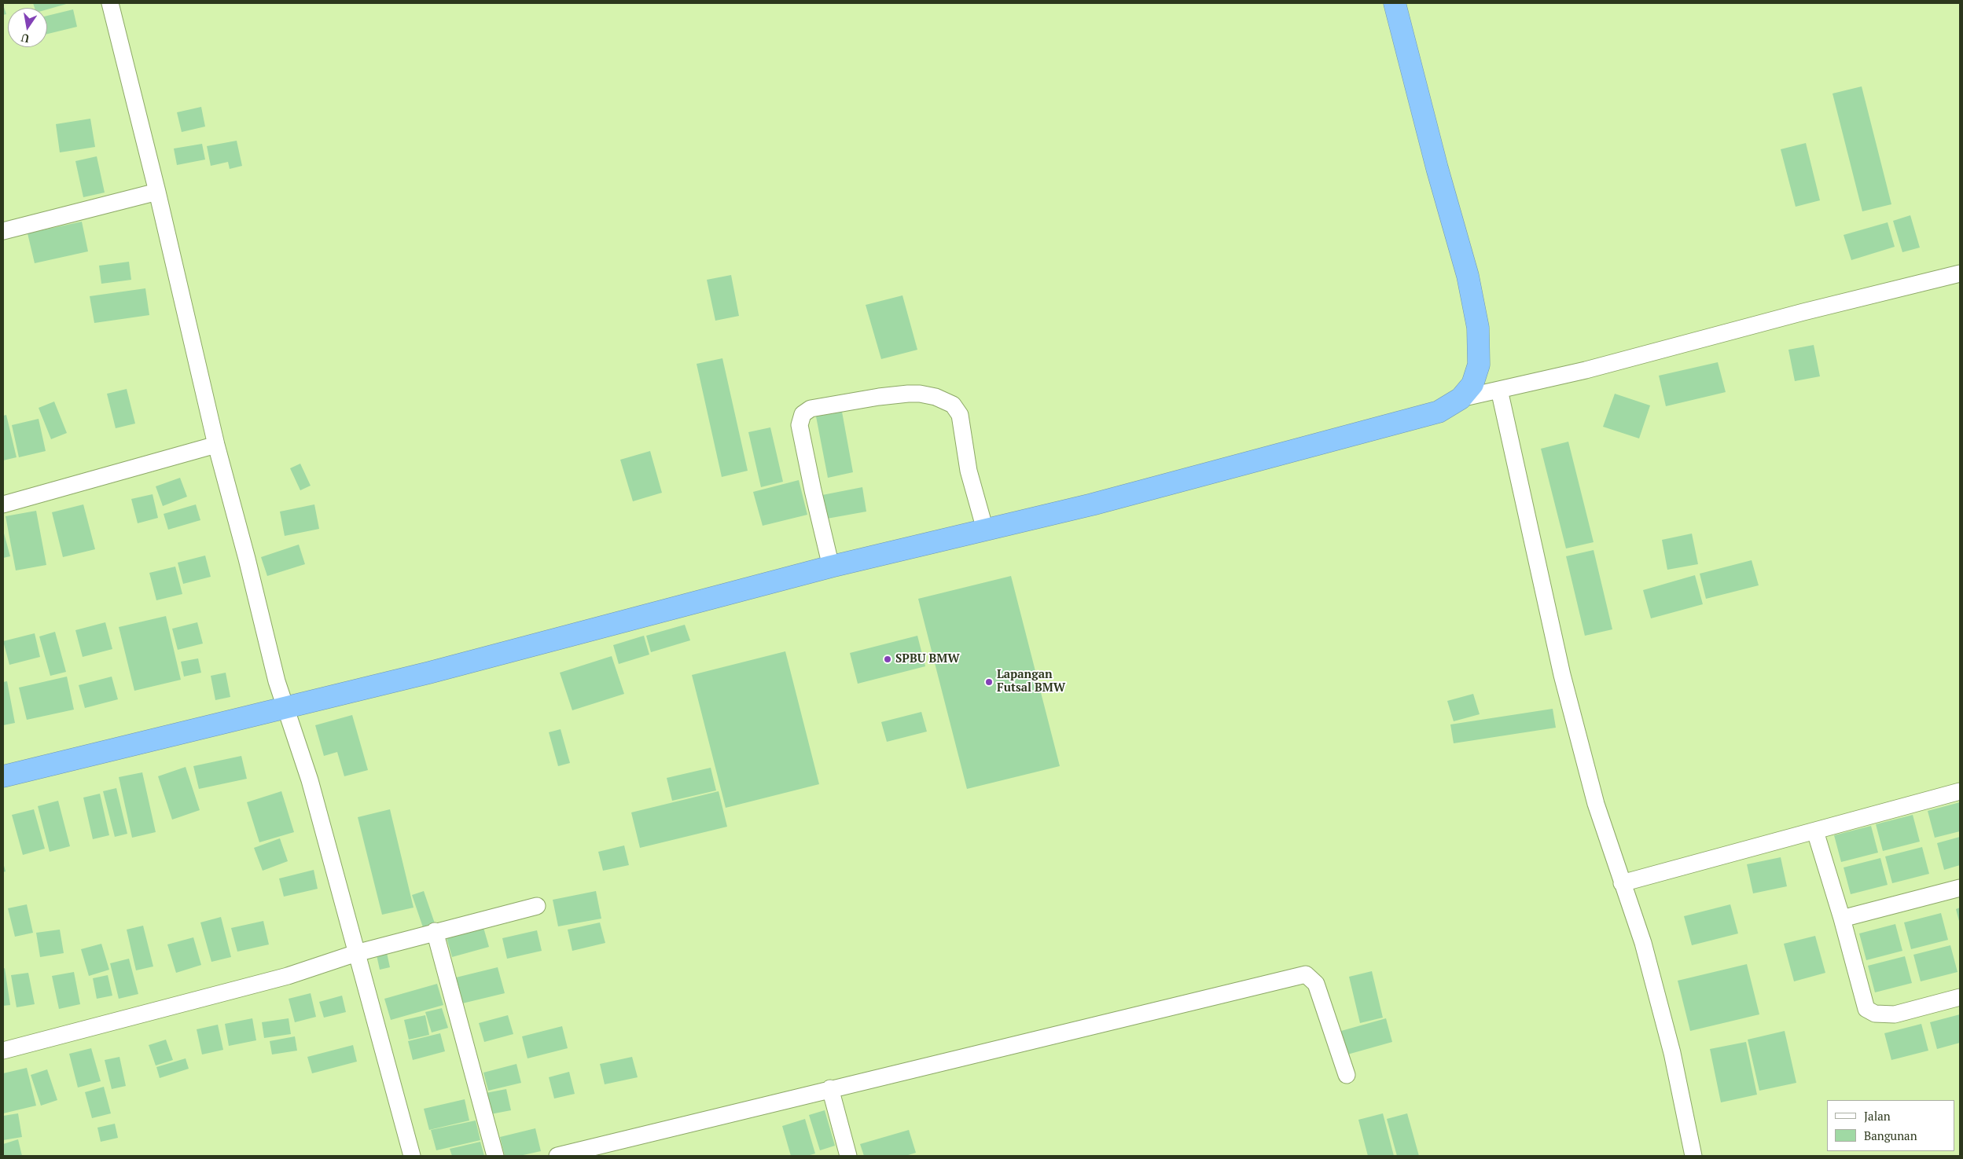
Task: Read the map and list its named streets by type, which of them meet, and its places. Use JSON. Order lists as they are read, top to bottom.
{
  "places": ["SPBU BMW", "Lapangan Futsal BMW"],
  "legend": ["Jalan", "Bangunan"],
  "north": "bottom"
}
